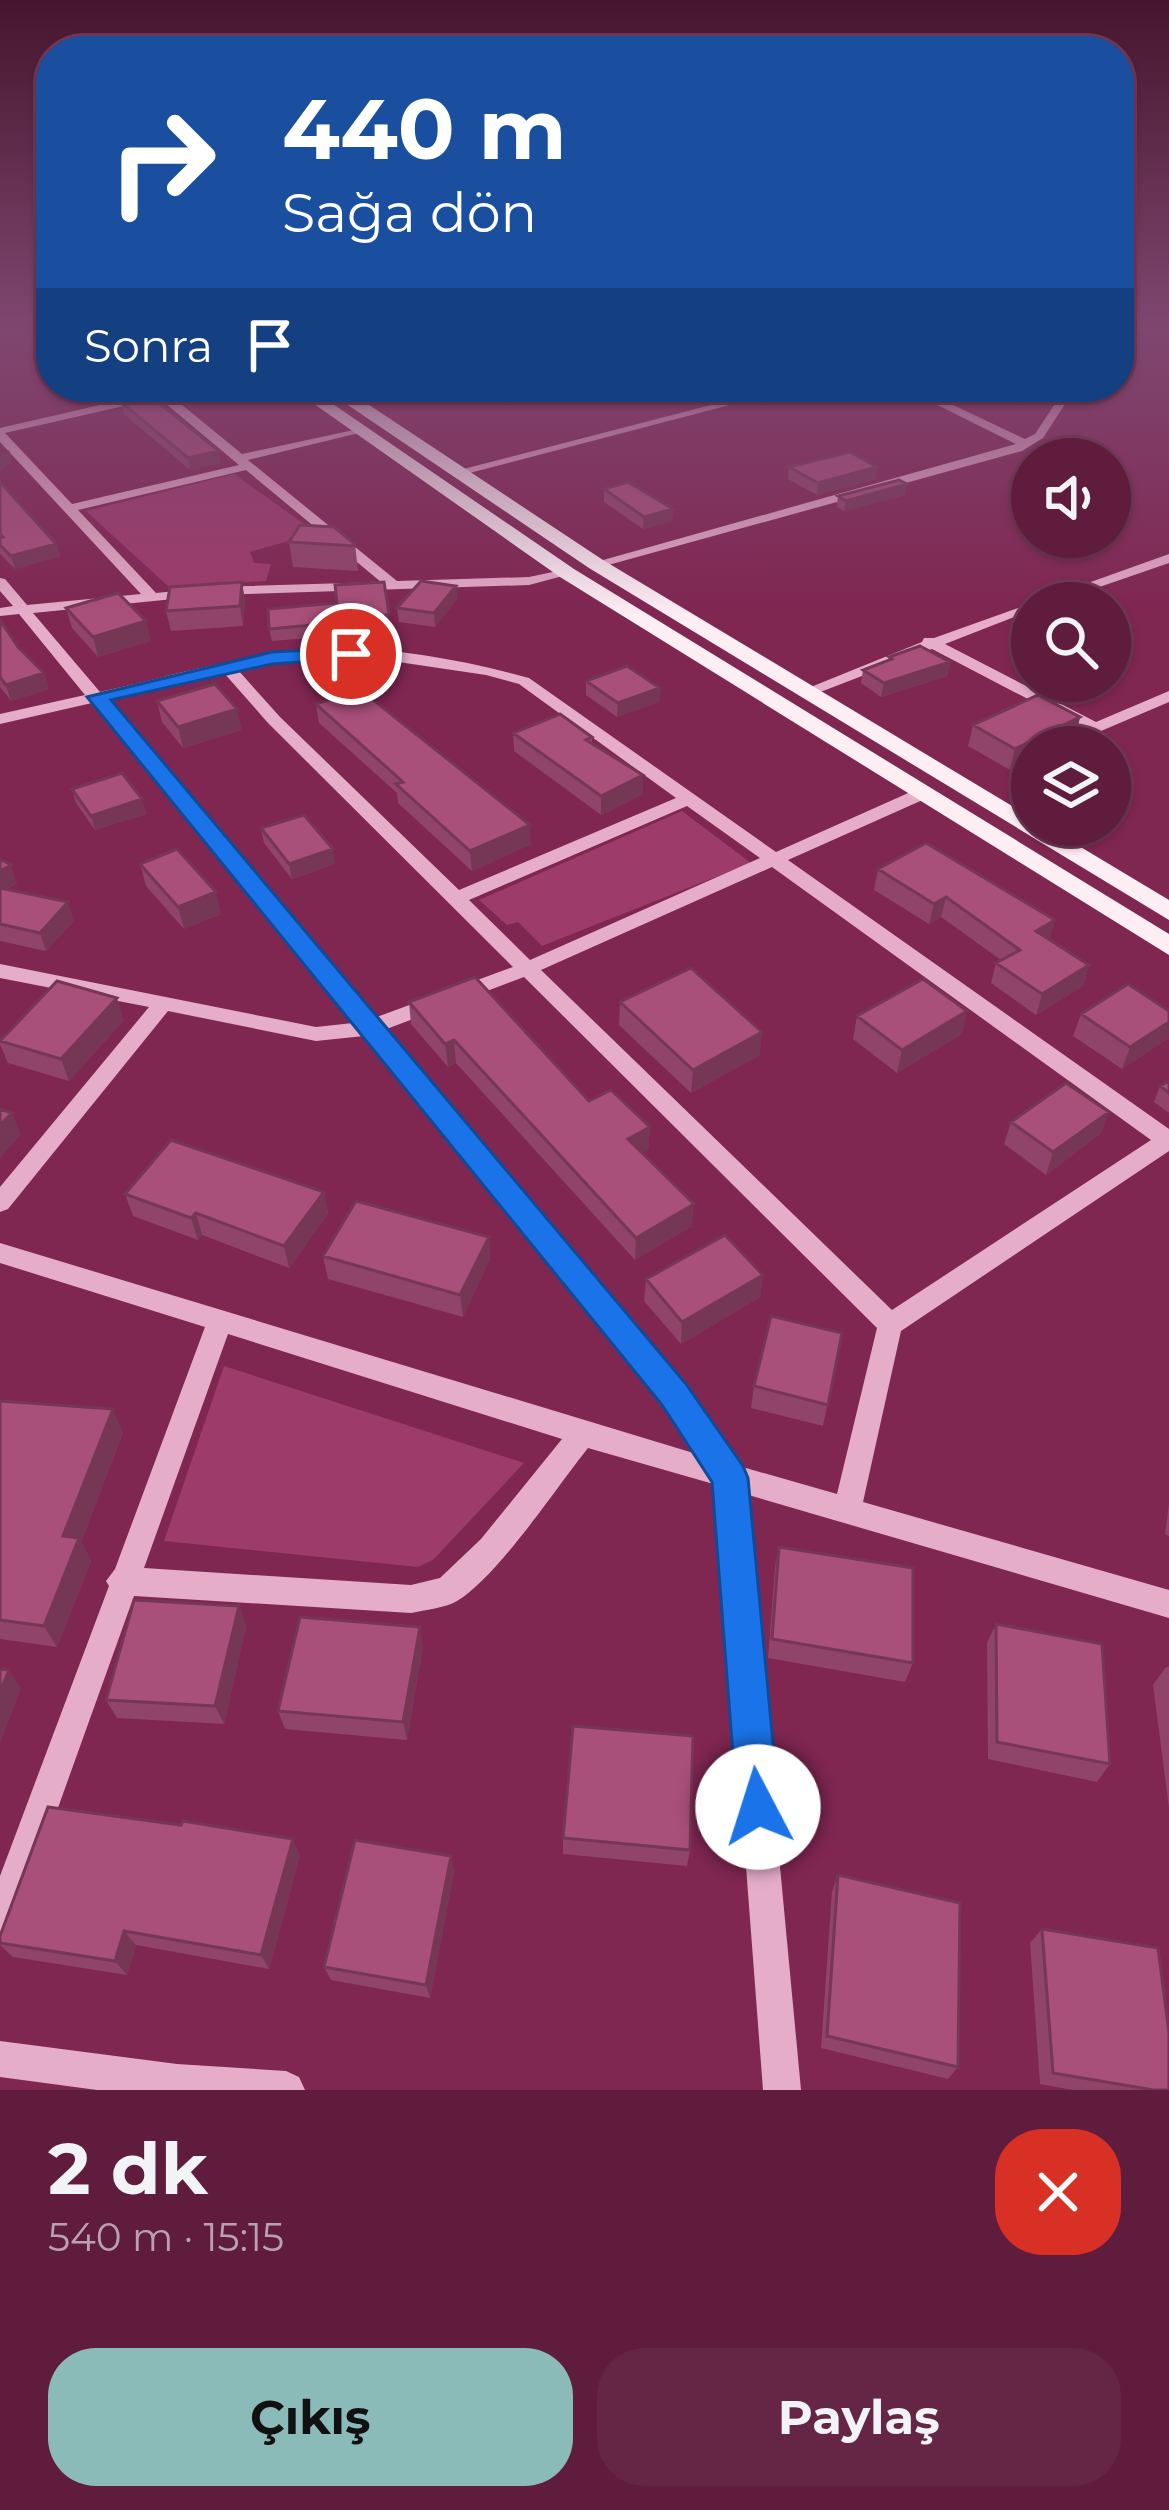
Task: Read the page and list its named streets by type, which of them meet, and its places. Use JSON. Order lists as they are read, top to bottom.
{
  "page": {
    "turn": ["440 m", "Sağa dön"],
    "then": "Sonra",
    "heading": ["2 dk", "540 m · 15:15"],
    "buttons": ["Çıkış", "Paylaş"]
  }
}
